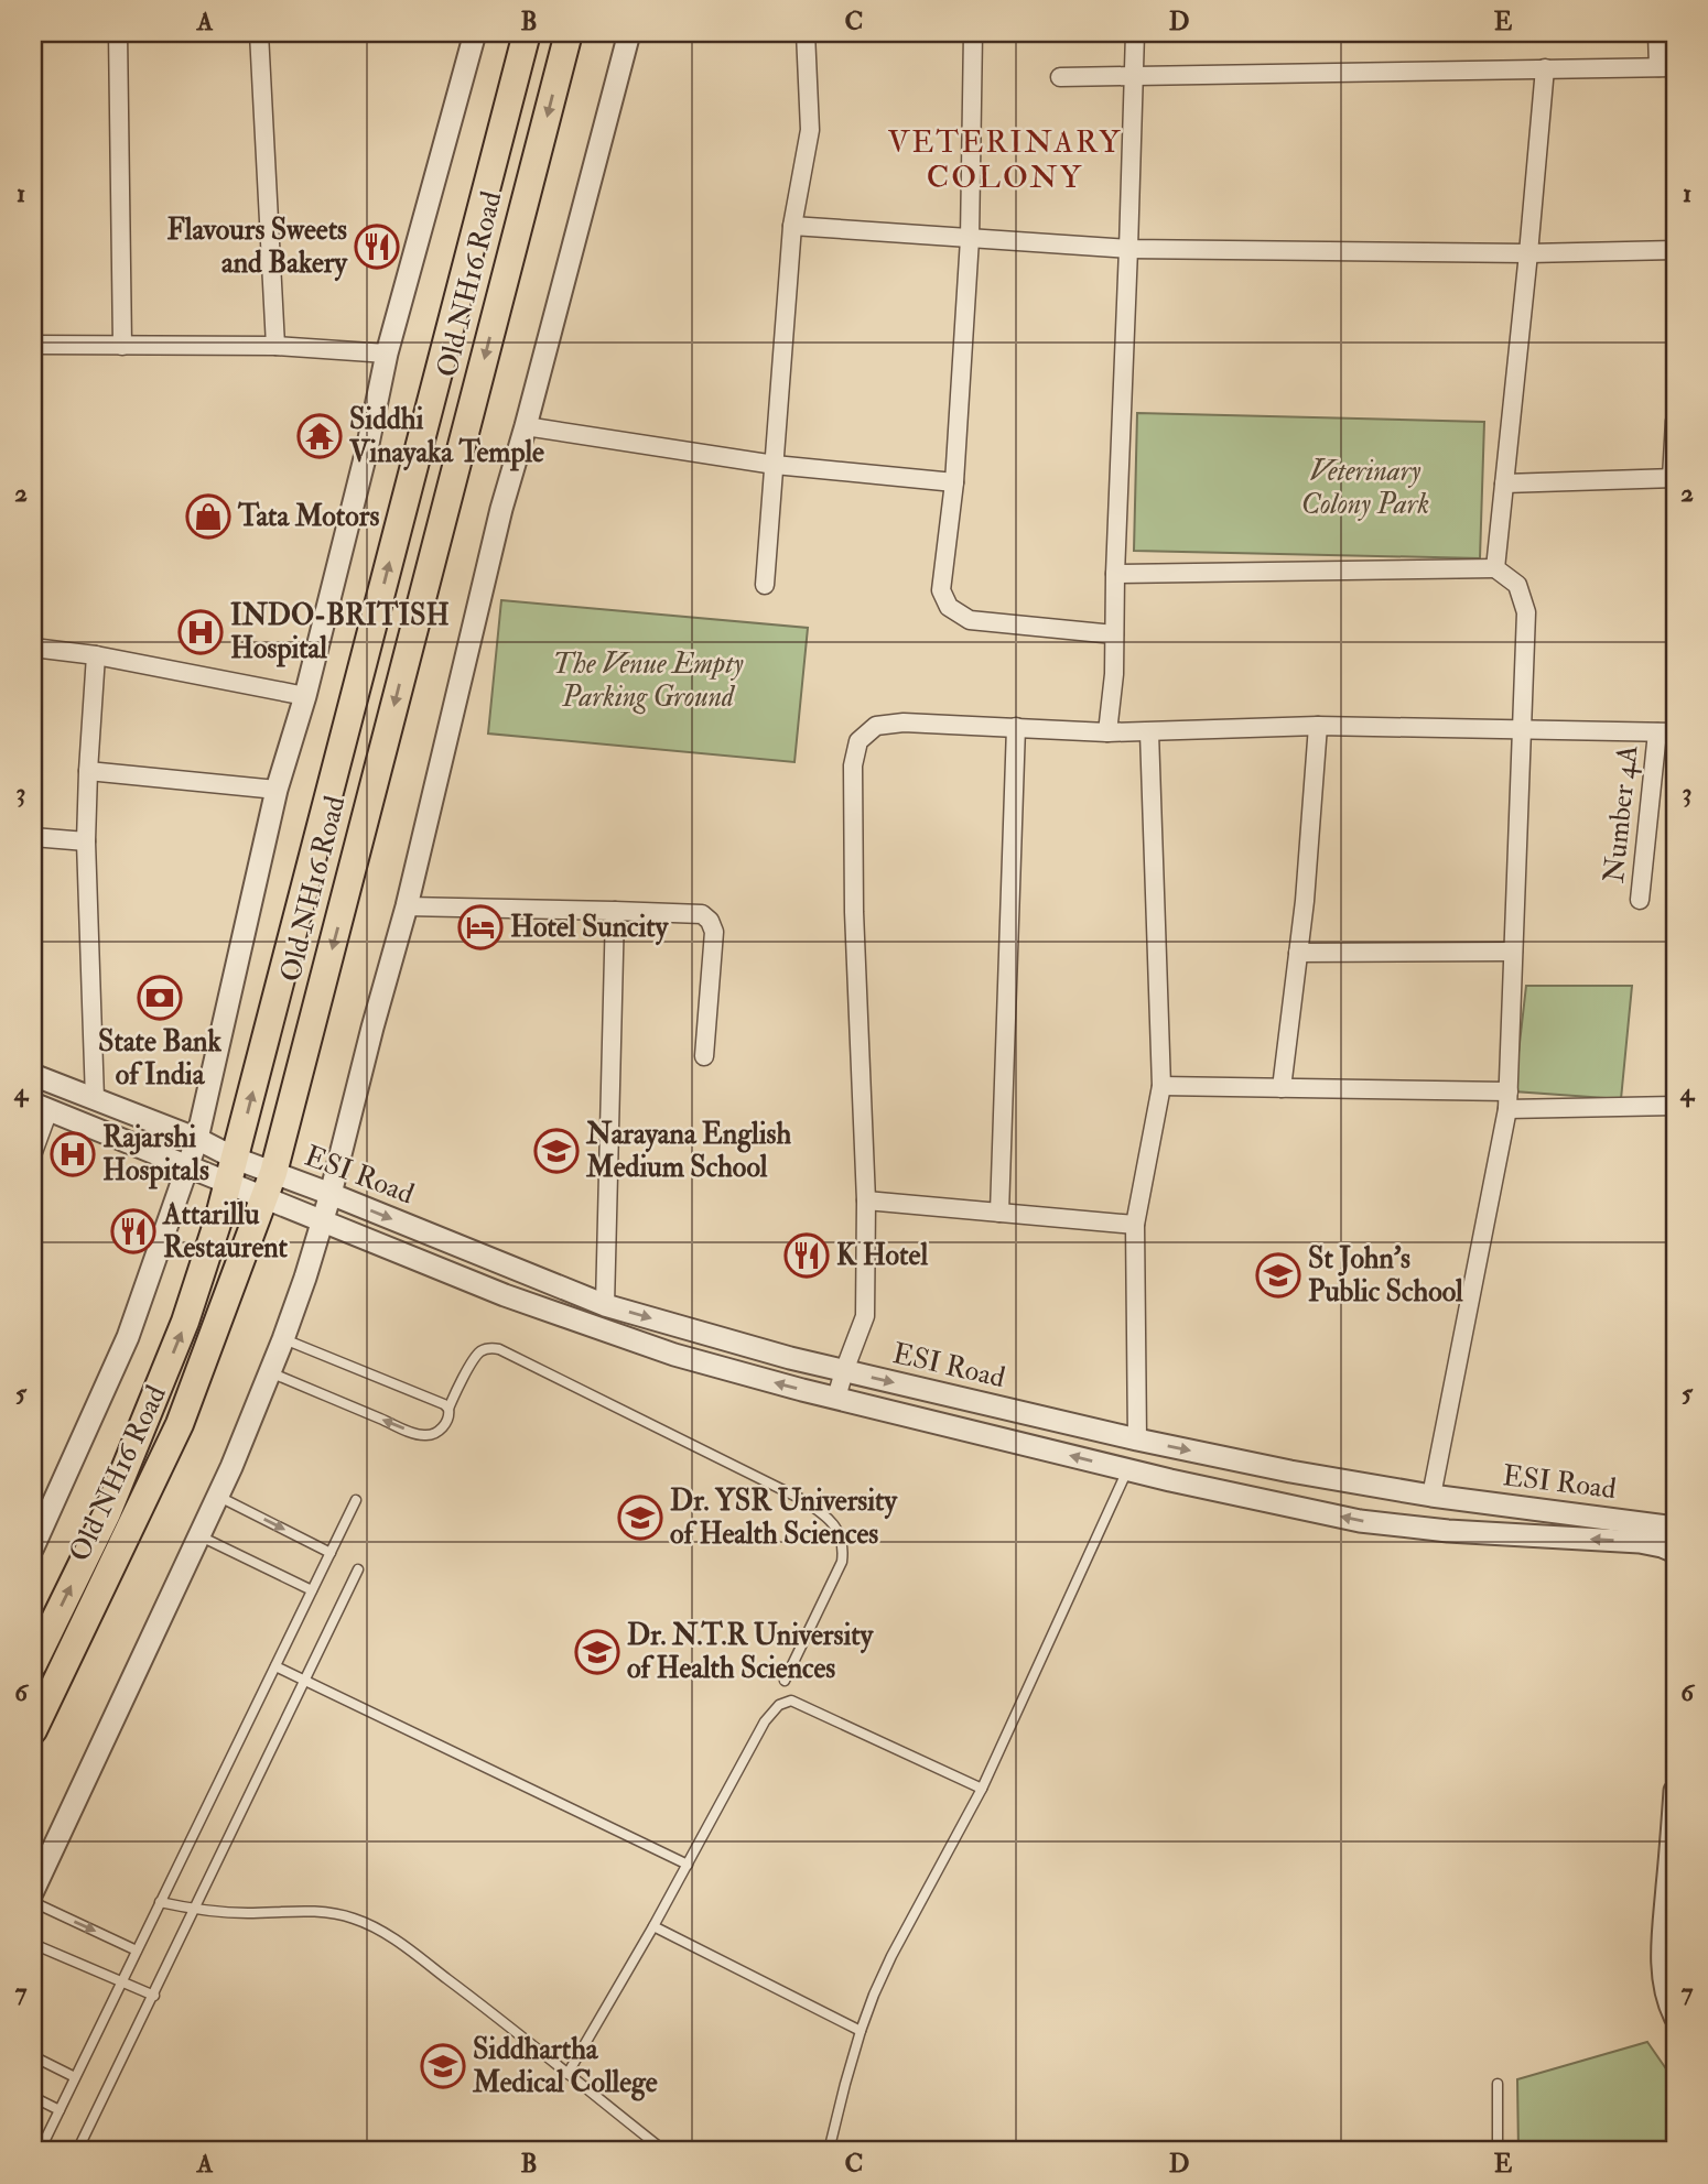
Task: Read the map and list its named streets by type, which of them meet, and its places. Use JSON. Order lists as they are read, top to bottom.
{
  "streets": {
    "main road": ["Old NH16 Road"],
    "street": ["Number 4A", "ESI Road"]
  },
  "crossings": [
    ["Old NH16 Road", "ESI Road"]
  ],
  "districts": ["VETERINARY COLONY"],
  "parks": ["Veterinary Colony Park", "The Venue Empty Parking Ground"],
  "places": {
    "restaurant": ["Flavours Sweets and Bakery", "Attarillu Restaurent", "K Hotel"],
    "temple": ["Siddhi Vinayaka Temple"],
    "shop": ["Tata Motors"],
    "hospital": ["INDO-BRITISH Hospital", "Rajarshi Hospitals"],
    "hotel": ["Hotel Suncity"],
    "bank": ["State Bank of India"],
    "school or university": [
      "Narayana English Medium School",
      "St John's Public School",
      "Dr. YSR University of Health Sciences",
      "Dr. N.T.R University of Health Sciences",
      "Siddhartha Medical College"
    ]
  },
  "grid": {
    "columns": [
      "A",
      "B",
      "C",
      "D",
      "E"
    ],
    "rows": [
      "1",
      "2",
      "3",
      "4",
      "5",
      "6",
      "7"
    ]
  }
}
